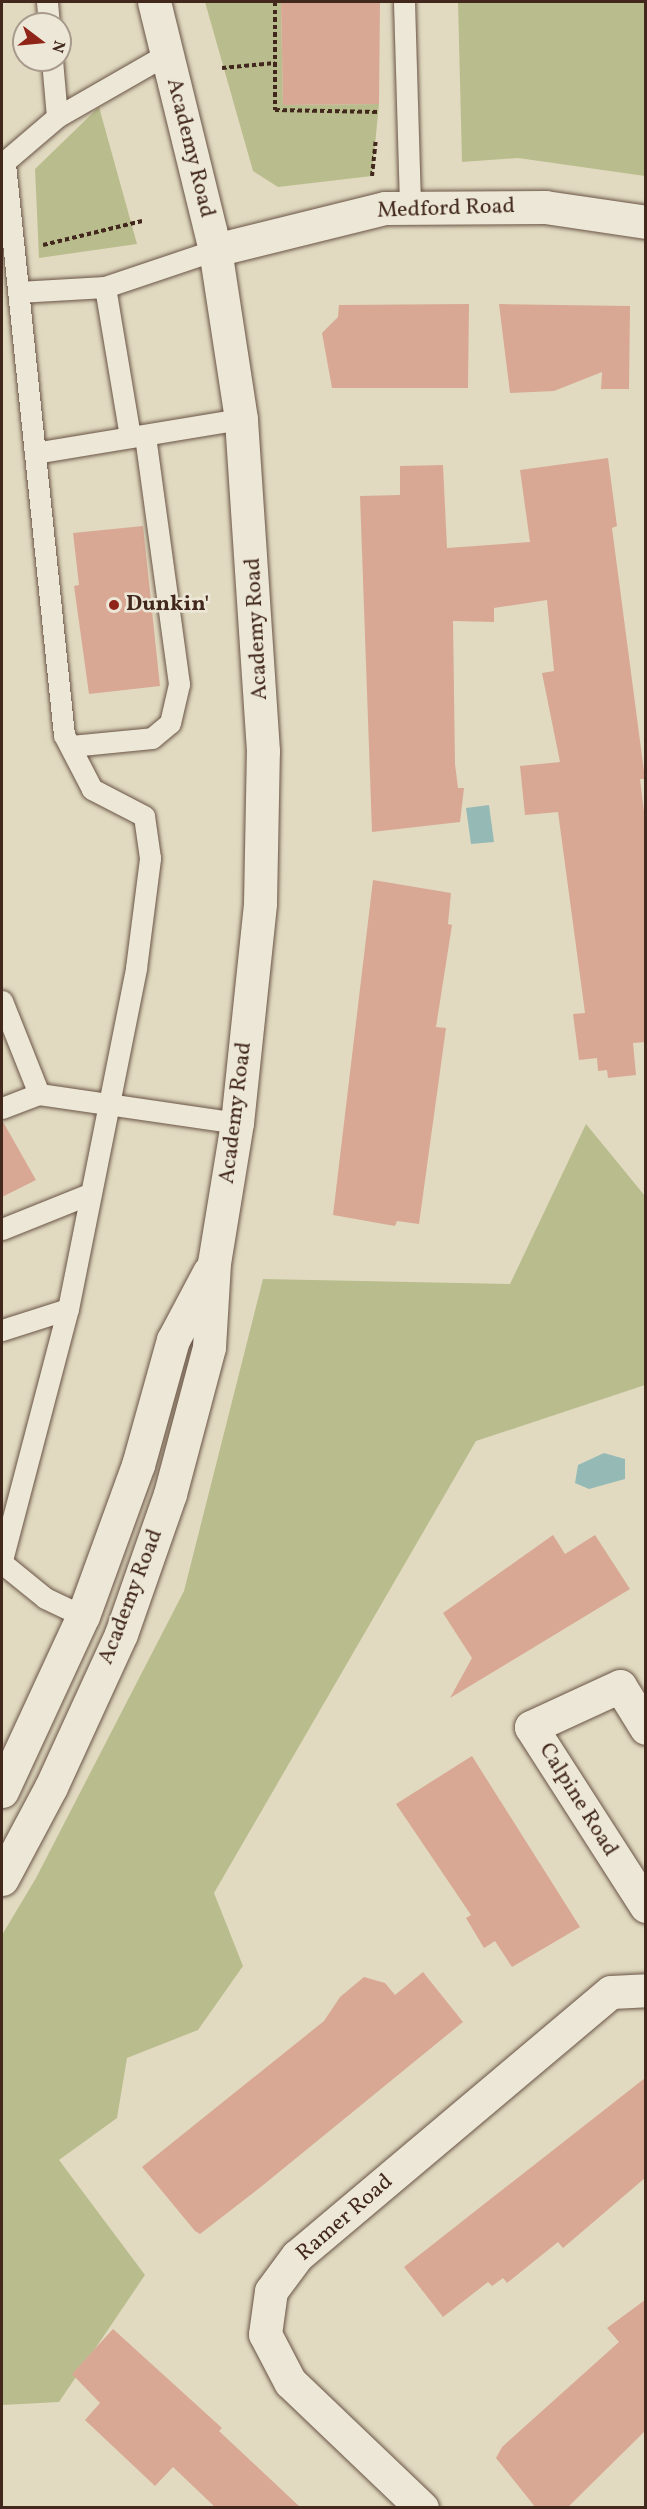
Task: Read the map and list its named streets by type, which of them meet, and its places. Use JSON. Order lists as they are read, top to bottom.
{
  "streets": {
    "main road": [
      "Academy Road",
      "Medford Road",
      "Calpine Road",
      "Ramer Road"
    ]
  },
  "crossings": [
    ["Academy Road", "Medford Road"]
  ],
  "places": ["Dunkin'"],
  "north": "right"
}
